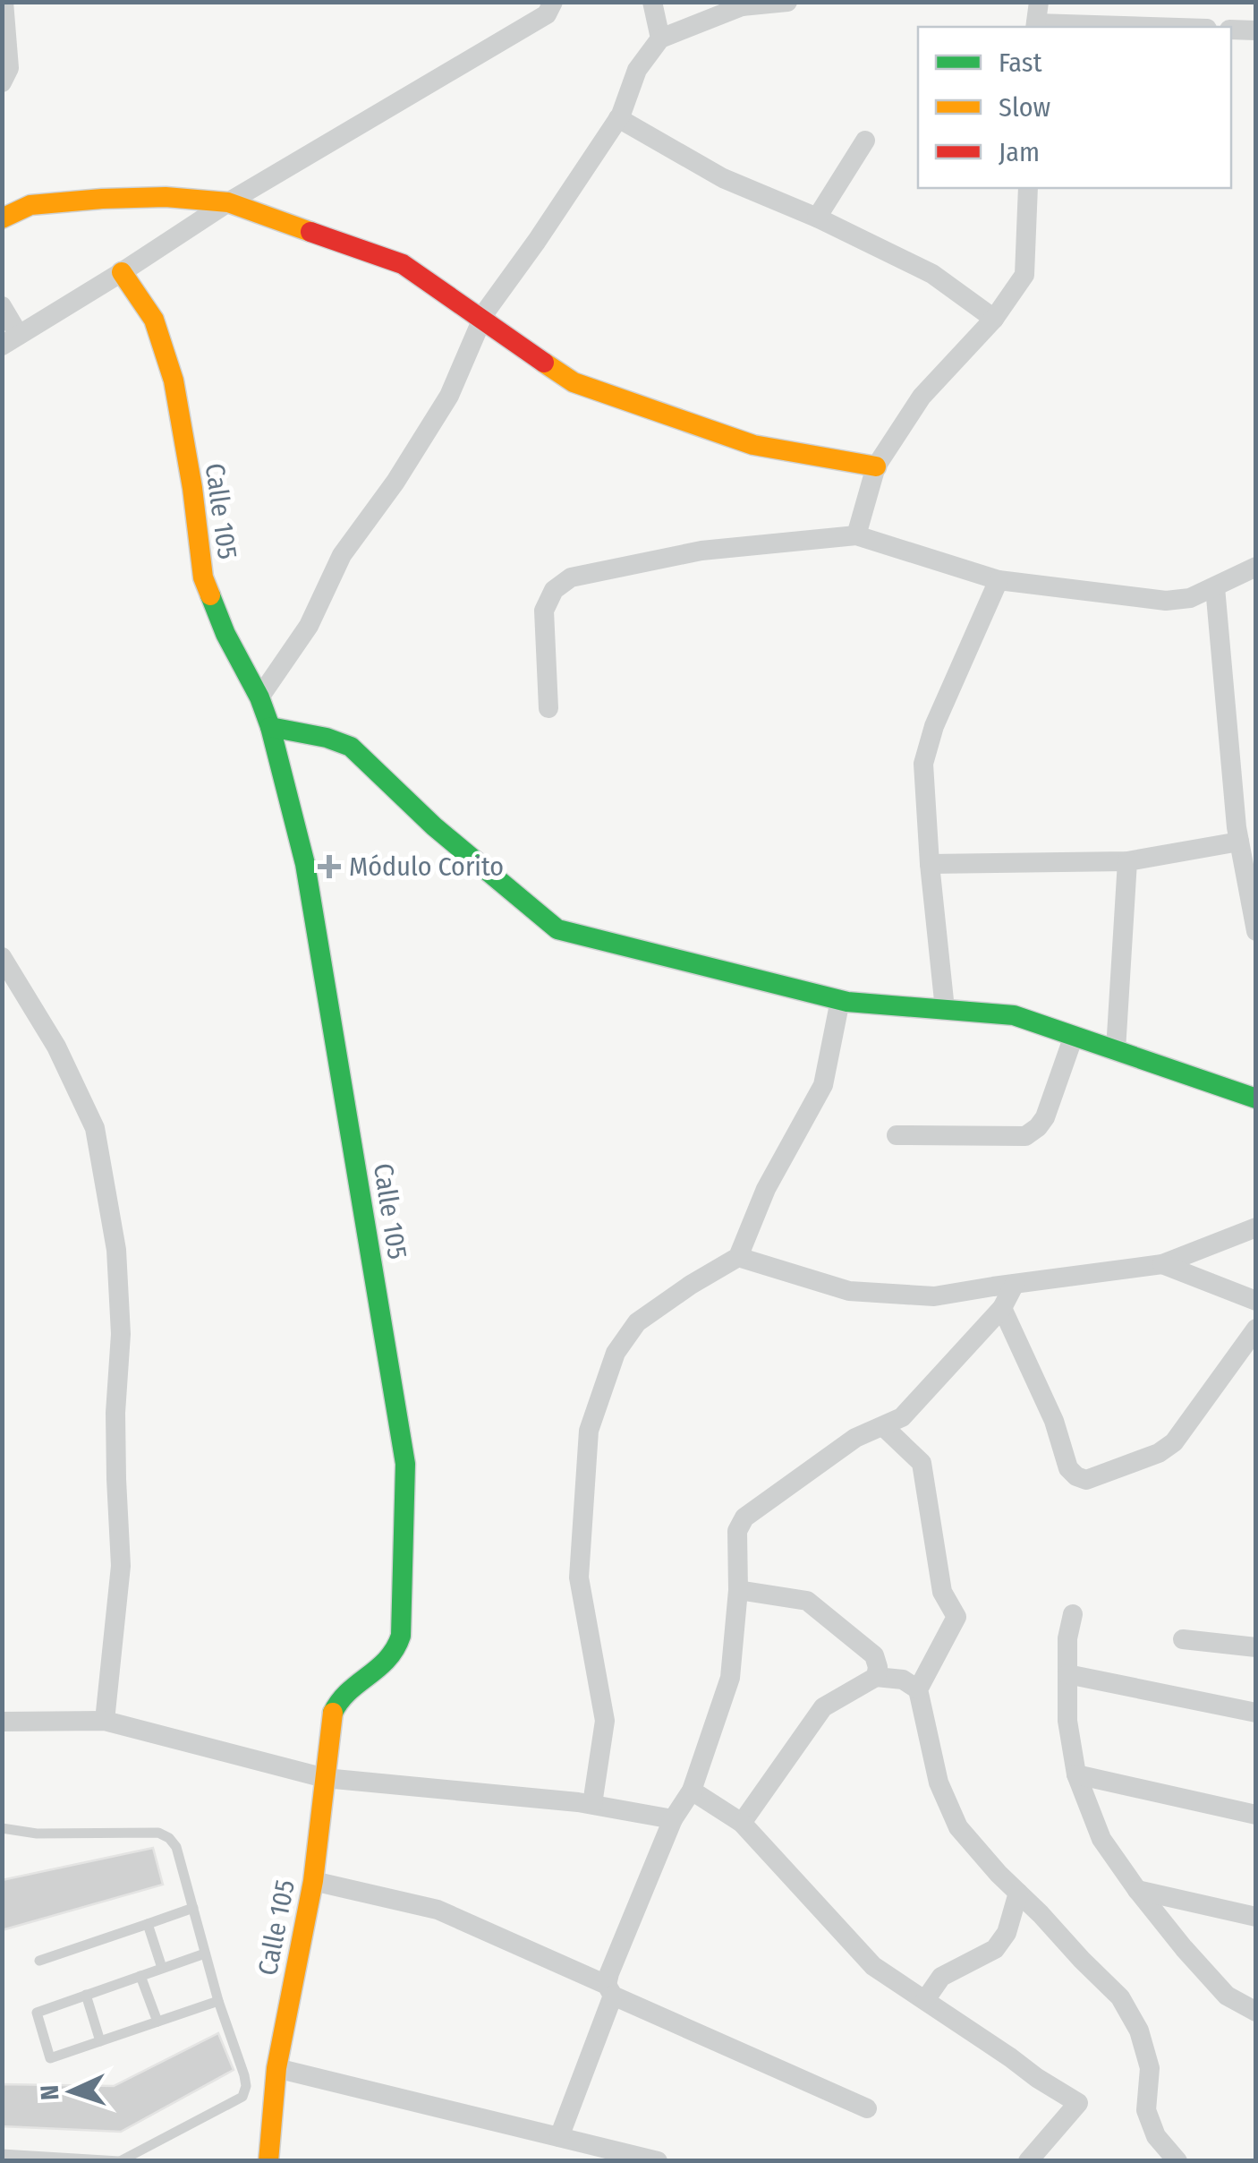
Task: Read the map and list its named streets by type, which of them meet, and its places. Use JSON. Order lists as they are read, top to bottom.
{
  "streets": {
    "street": ["Calle 105"]
  },
  "places": {
    "health": ["Módulo Corito"]
  },
  "legend": ["Fast", "Slow", "Jam"],
  "north": "left"
}
